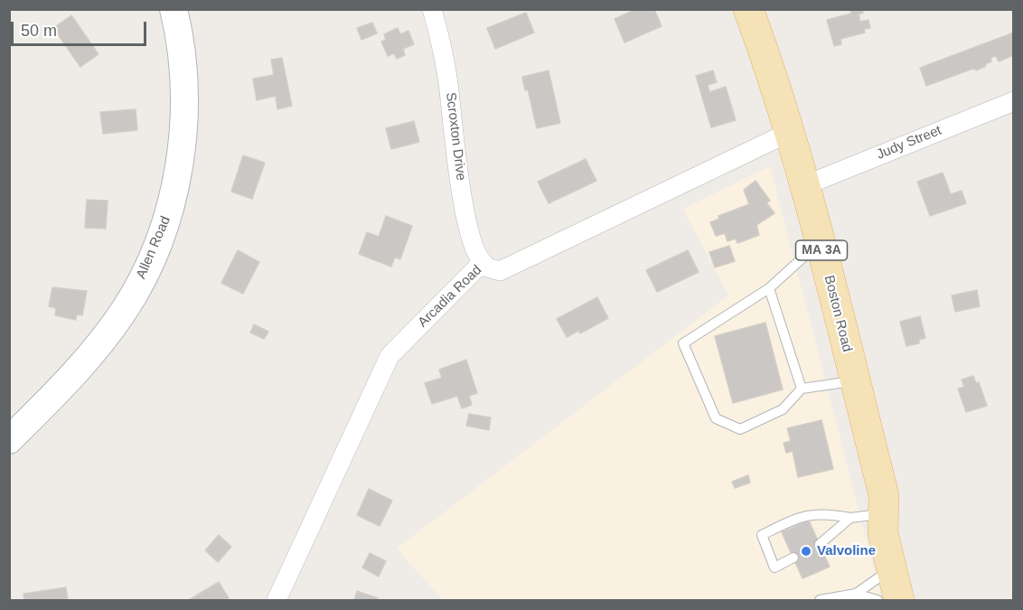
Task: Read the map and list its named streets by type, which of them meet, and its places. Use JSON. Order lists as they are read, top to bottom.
{
  "streets": {
    "main road": ["MA 3A", "Boston Road"],
    "street": [
      "Scroxton Drive",
      "Judy Street",
      "Allen Road",
      "Arcadia Road"
    ]
  },
  "crossings": [
    ["Scroxton Drive", "Arcadia Road"],
    ["Judy Street", "Boston Road"],
    ["Arcadia Road", "Boston Road"]
  ],
  "places": ["Valvoline"],
  "scale_bar": "50 m"
}
